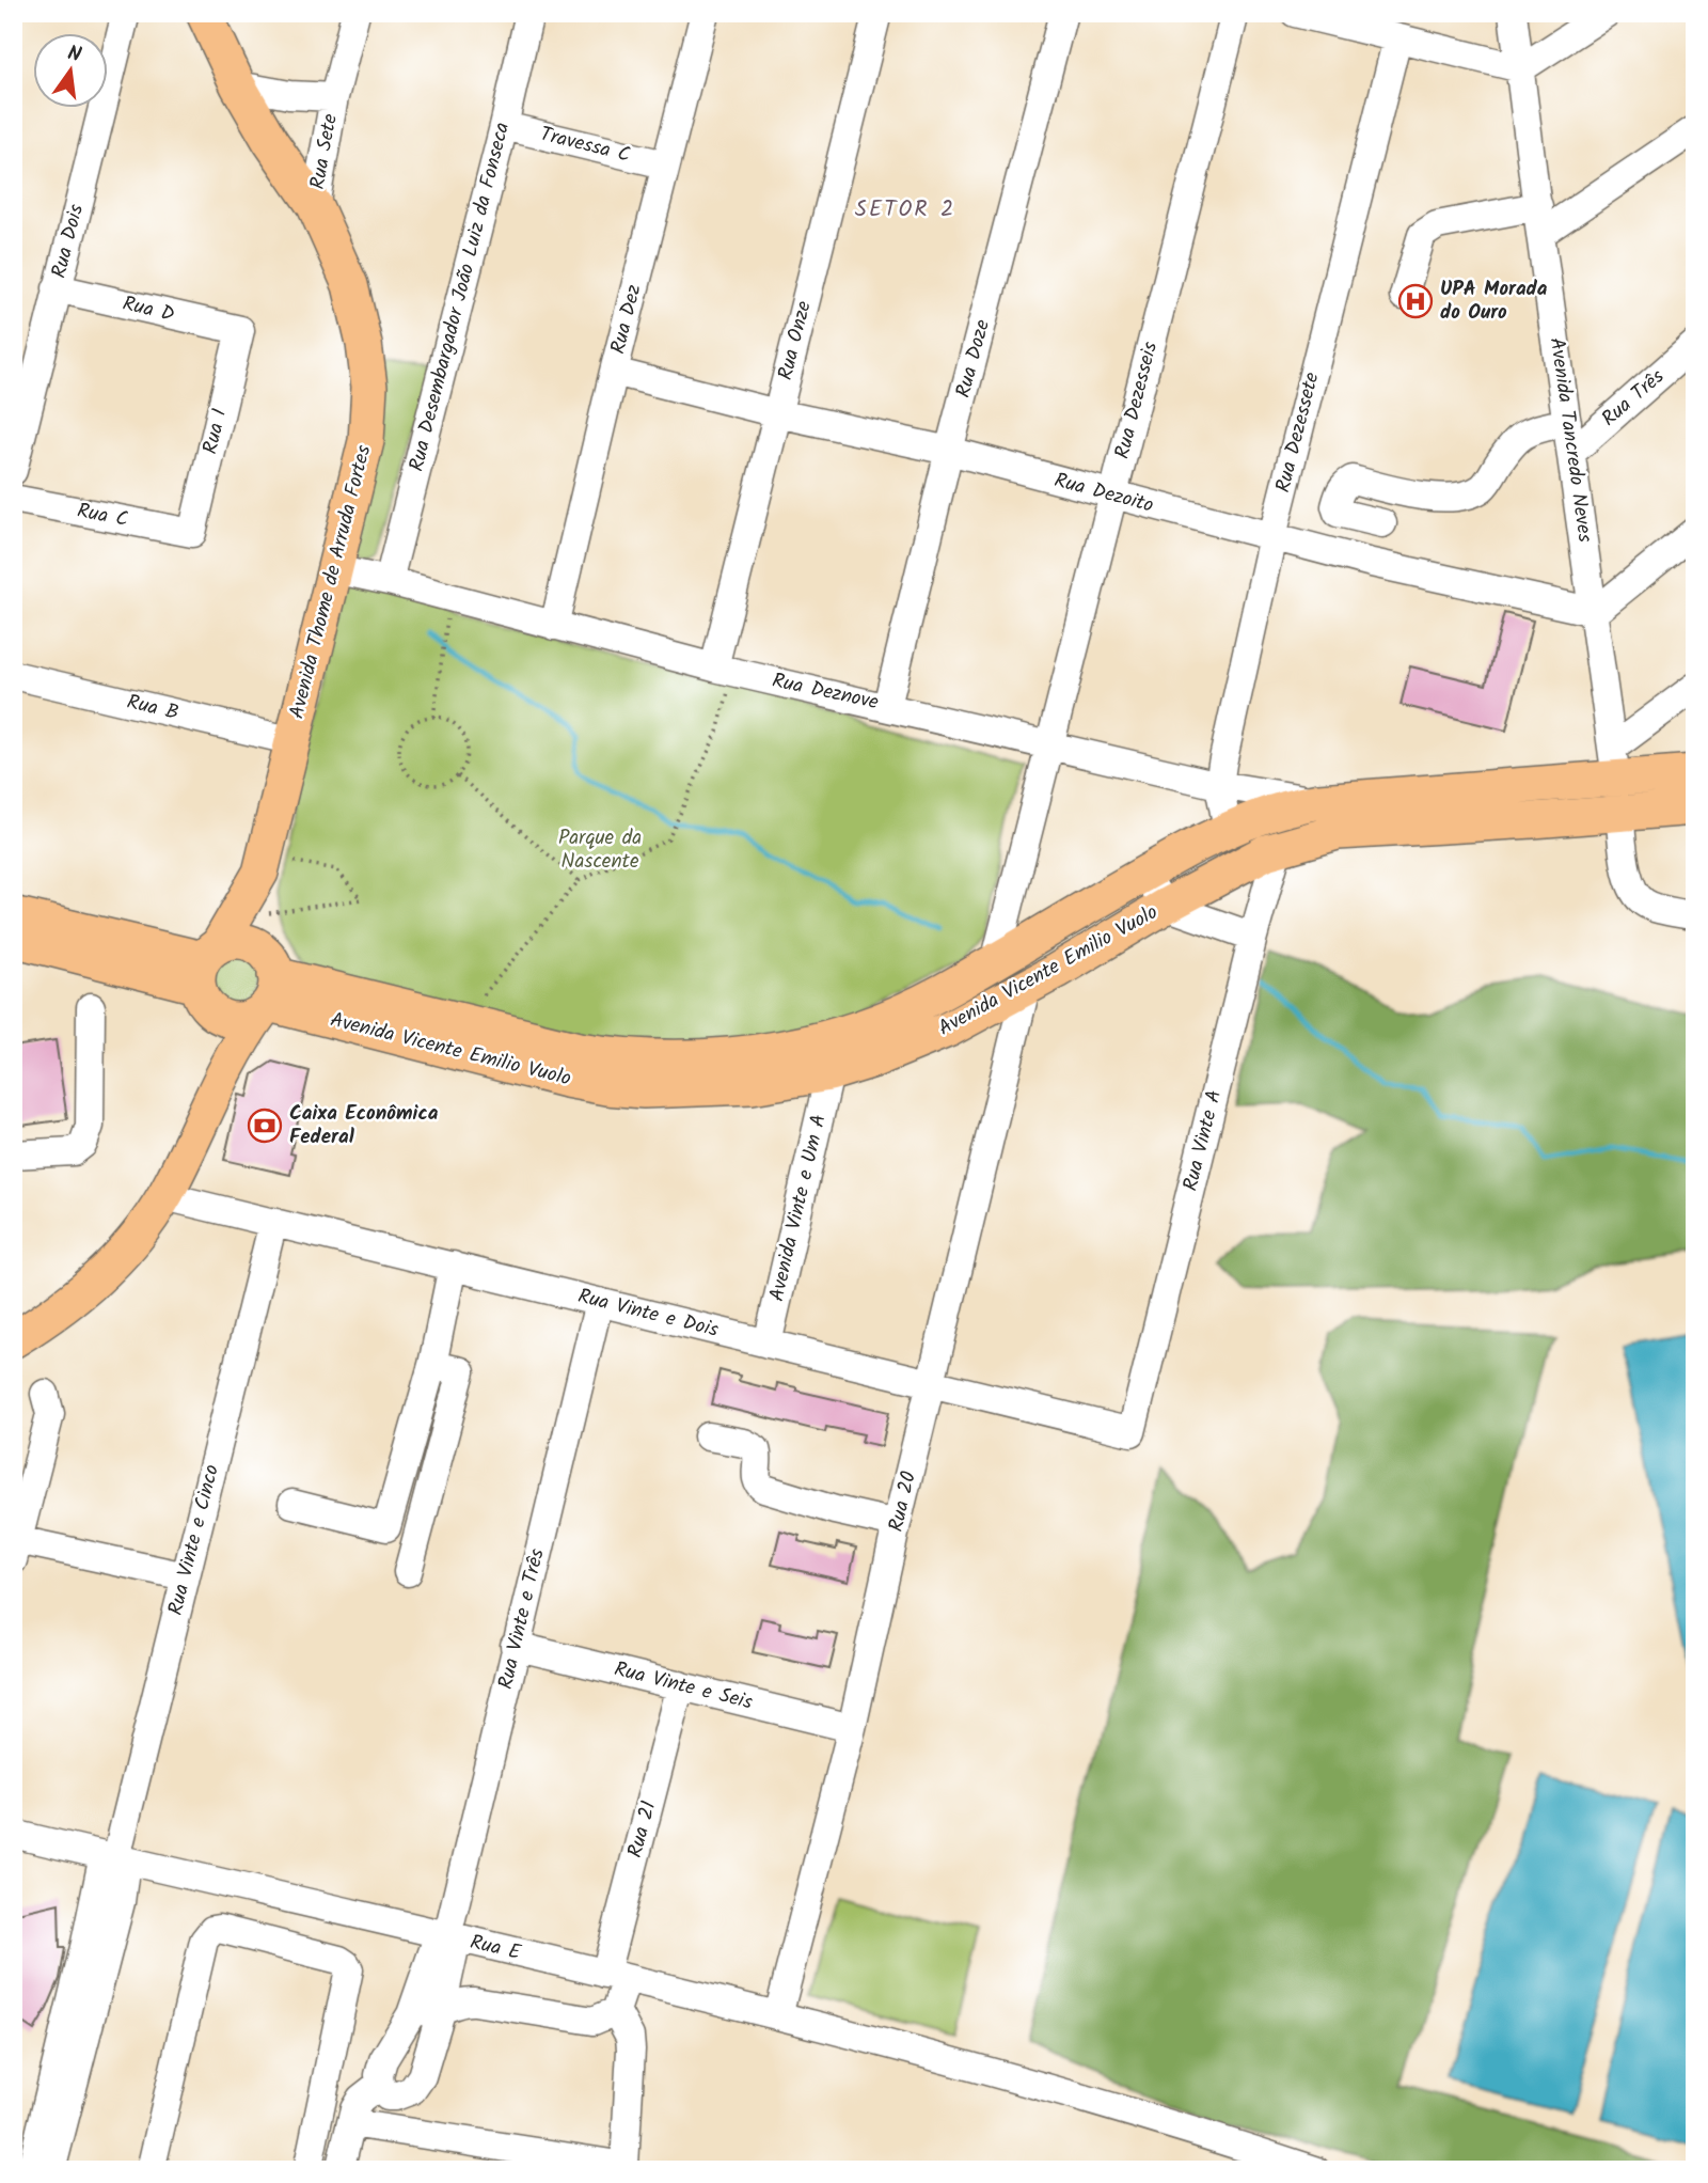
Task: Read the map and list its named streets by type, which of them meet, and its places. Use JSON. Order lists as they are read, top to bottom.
{
  "streets": {
    "main road": ["Avenida Thome de Arruda Fortes", "Avenida Vicente Emilio Vuolo"],
    "street": [
      "Travessa C",
      "Rua Sete",
      "Rua Dois",
      "Rua Desembargador João Luiz da Fonseca",
      "Rua D",
      "Rua Dez",
      "Rua Onze",
      "Rua Doze",
      "Rua Três",
      "Rua Dezesseis",
      "Rua I",
      "Rua Dezessete",
      "Avenida Tancredo Neves",
      "Rua Dezoito",
      "Rua C",
      "Rua Deznove",
      "Rua B",
      "Rua Vinte A",
      "Avenida Vinte e Um A",
      "Rua Vinte e Dois",
      "Rua 20",
      "Rua Vinte e Cinco",
      "Rua Vinte e Três",
      "Rua Vinte e Seis",
      "Rua 21",
      "Rua E"
    ]
  },
  "crossings": [
    ["Travessa C", "Rua Desembargador João Luiz da Fonseca"],
    ["Travessa C", "Rua Dez"],
    ["Rua Sete", "Avenida Thome de Arruda Fortes"],
    ["Rua Dois", "Rua D"],
    ["Rua Desembargador João Luiz da Fonseca", "Rua Deznove"],
    ["Rua D", "Rua I"],
    ["Rua Dez", "Rua Dezoito"],
    ["Rua Dez", "Rua Deznove"],
    ["Rua Onze", "Rua Dezoito"],
    ["Rua Onze", "Rua Deznove"],
    ["Rua Doze", "Rua Dezoito"],
    ["Rua Doze", "Rua Deznove"],
    ["Rua Três", "Avenida Tancredo Neves"],
    ["Rua Dezesseis", "Rua Dezoito"],
    ["Rua Dezesseis", "Rua Deznove"],
    ["Rua Dezesseis", "Avenida Vicente Emilio Vuolo"],
    ["Rua I", "Rua C"],
    ["Rua Dezessete", "Rua Dezoito"],
    ["Rua Dezessete", "Rua Deznove"],
    ["Rua Dezessete", "Avenida Vicente Emilio Vuolo"],
    ["Avenida Tancredo Neves", "Rua Dezoito"],
    ["Avenida Tancredo Neves", "Avenida Vicente Emilio Vuolo"],
    ["Avenida Thome de Arruda Fortes", "Rua Deznove"],
    ["Avenida Thome de Arruda Fortes", "Rua B"],
    ["Avenida Thome de Arruda Fortes", "Avenida Vicente Emilio Vuolo"],
    ["Rua Deznove", "Avenida Vicente Emilio Vuolo"],
    ["Avenida Vicente Emilio Vuolo", "Rua Vinte A"],
    ["Avenida Vicente Emilio Vuolo", "Avenida Vinte e Um A"],
    ["Avenida Vicente Emilio Vuolo", "Rua 20"],
    ["Rua Vinte A", "Rua Vinte e Dois"],
    ["Avenida Vinte e Um A", "Rua Vinte e Dois"],
    ["Rua Vinte e Dois", "Rua 20"],
    ["Rua Vinte e Dois", "Rua Vinte e Cinco"],
    ["Rua Vinte e Dois", "Rua Vinte e Três"],
    ["Rua 20", "Rua Vinte e Seis"],
    ["Rua 20", "Rua E"],
    ["Rua Vinte e Cinco", "Rua E"],
    ["Rua Vinte e Três", "Rua Vinte e Seis"],
    ["Rua Vinte e Três", "Rua E"],
    ["Rua Vinte e Seis", "Rua 21"],
    ["Rua 21", "Rua E"]
  ],
  "districts": ["SETOR 2"],
  "parks": ["Parque da Nascente"],
  "places": {
    "hospital": ["UPA Morada do Ouro"],
    "bank": ["Caixa Econômica Federal"]
  },
  "north": "top"
}
